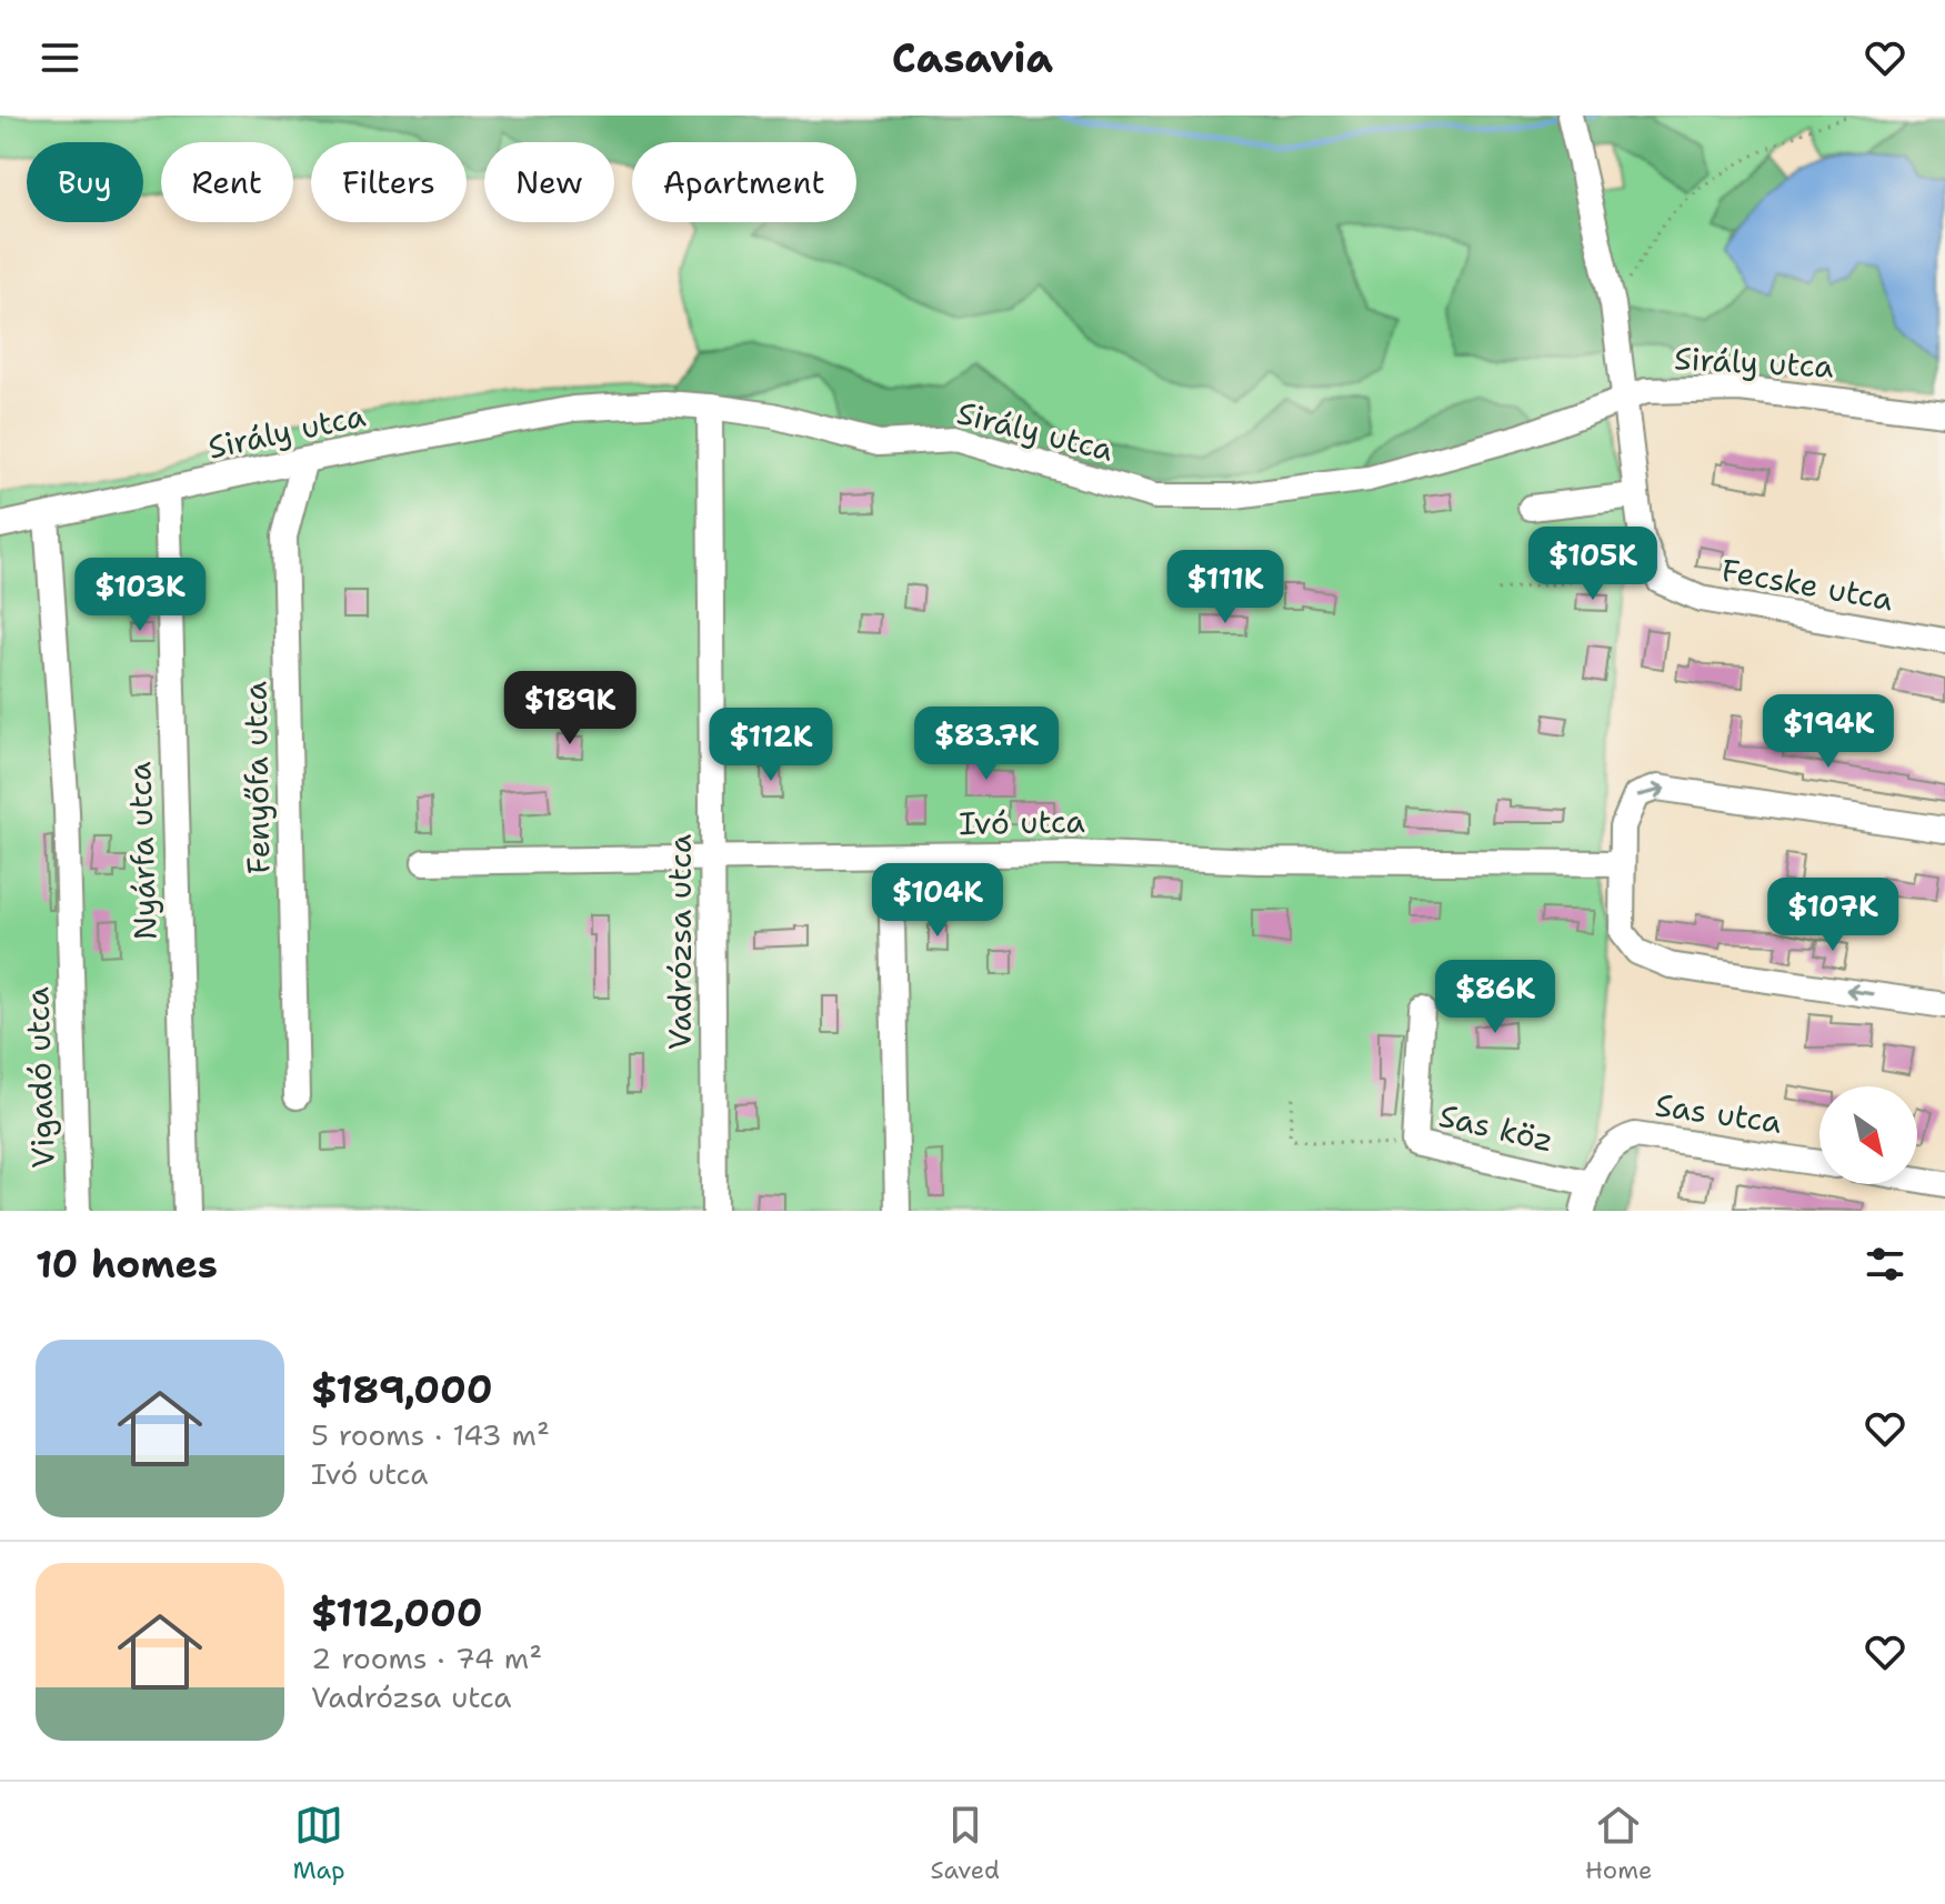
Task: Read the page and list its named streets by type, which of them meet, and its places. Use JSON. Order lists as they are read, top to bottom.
{
  "streets": {
    "street": [
      "Sirály utca",
      "Fecske utca",
      "Fenyőfa utca",
      "Ivó utca",
      "Nyárfa utca",
      "Vadrózsa utca",
      "Vigadó utca",
      "Sas utca",
      "Sas köz"
    ]
  },
  "crossings": [
    ["Sirály utca", "Fenyőfa utca"],
    ["Sirály utca", "Nyárfa utca"],
    ["Sirály utca", "Vadrózsa utca"],
    ["Sirály utca", "Vigadó utca"],
    ["Ivó utca", "Vadrózsa utca"],
    ["Sas utca", "Sas köz"]
  ],
  "north": "bottom right",
  "page": {
    "header": "Casavia",
    "chip": [
      "Buy",
      "Rent",
      "Filters",
      "New",
      "Apartment"
    ],
    "price": [
      "$105K",
      "$111K",
      "$103K",
      "$189K",
      "$194K",
      "$83.7K",
      "$112K",
      "$104K",
      "$107K",
      "$86K"
    ],
    "heading": "10 homes",
    "list": [
      {
        "name": "$189,000",
        "note": "5 rooms · 143 m² · Ivó utca"
      },
      {
        "name": "$112,000",
        "note": "2 rooms · 74 m² · Vadrózsa utca"
      }
    ],
    "tabs": ["Map", "Saved", "Home"]
  }
}
